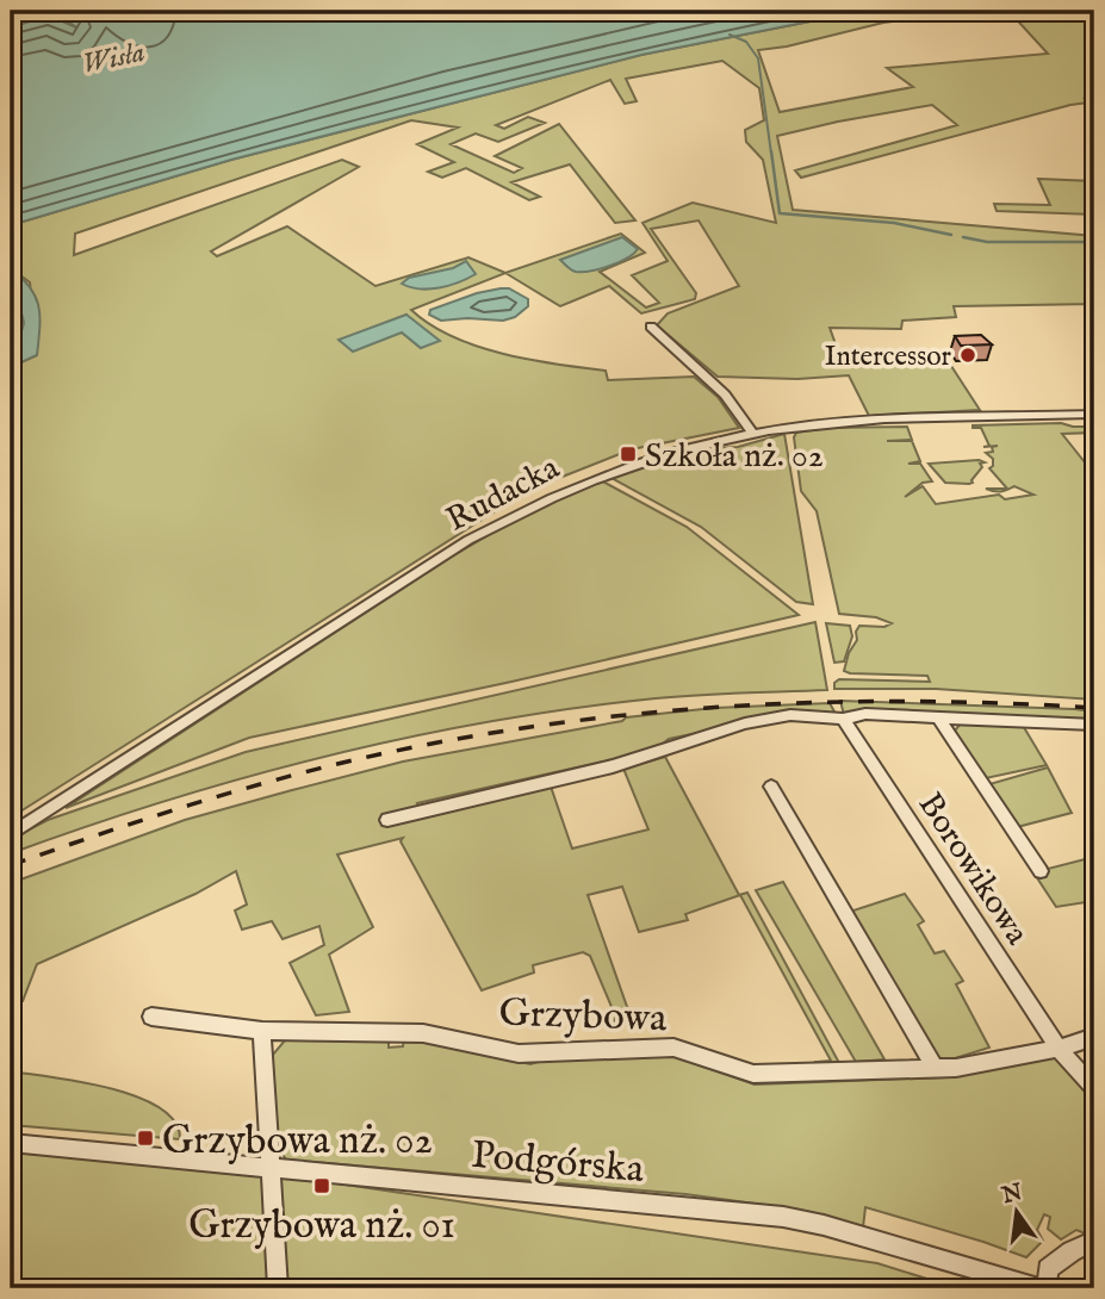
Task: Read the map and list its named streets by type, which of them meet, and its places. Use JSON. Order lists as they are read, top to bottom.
{
  "streets": {
    "street": [
      "Rudacka",
      "Borowikowa",
      "Grzybowa",
      "Podgórska"
    ]
  },
  "crossings": [
    ["Borowikowa", "Grzybowa"]
  ],
  "water": ["Wisła"],
  "places": {
    "other": ["Intercessor"],
    "transit": ["Szkoła nż. 02", "Grzybowa nż. 02", "Grzybowa nż. 01"]
  },
  "north": "top"
}
